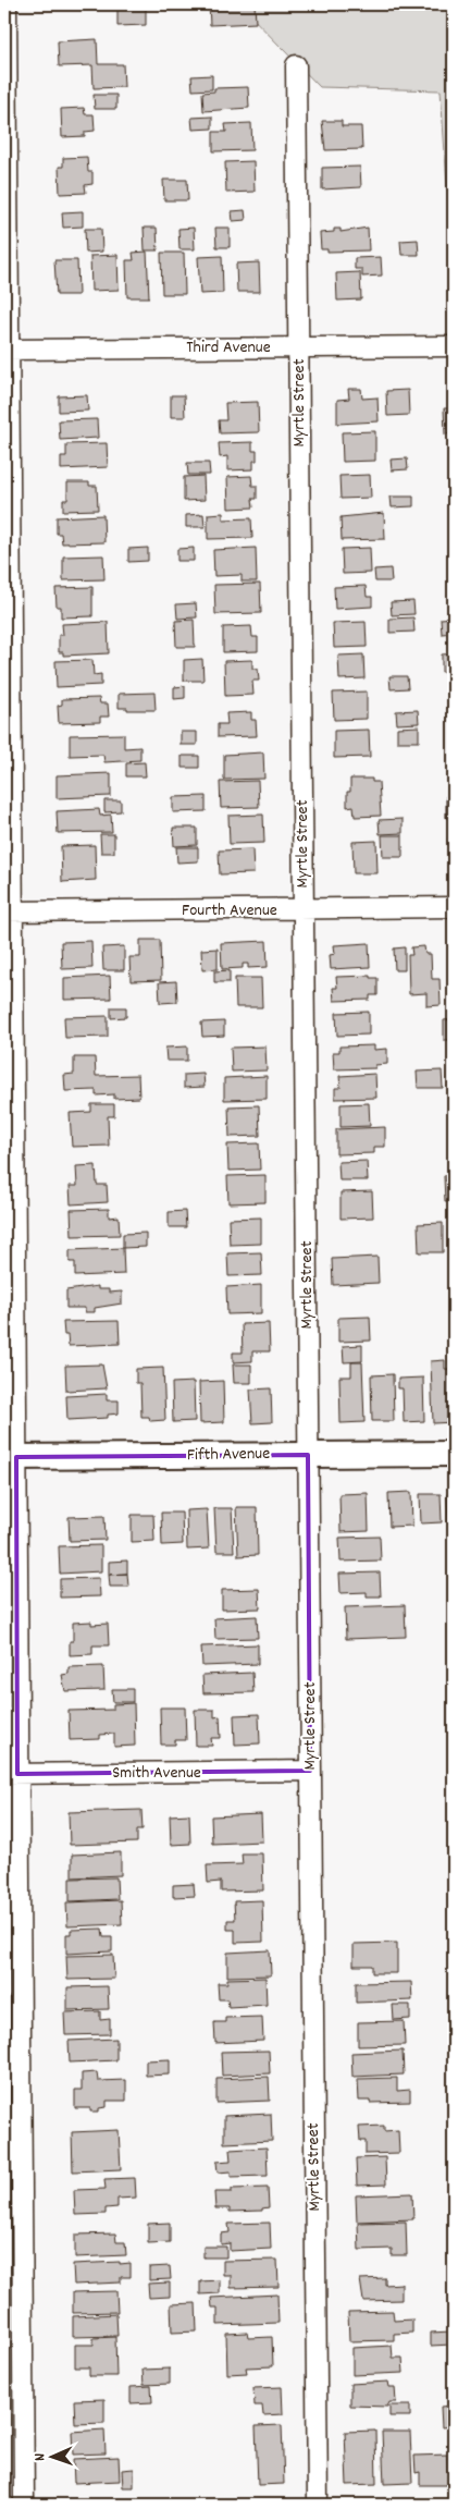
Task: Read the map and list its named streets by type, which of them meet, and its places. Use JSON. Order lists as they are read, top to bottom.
{
  "streets": {
    "street": [
      "Third Avenue",
      "Myrtle Street",
      "Fourth Avenue",
      "Fifth Avenue",
      "Smith Avenue"
    ]
  },
  "crossings": [
    ["Third Avenue", "Myrtle Street"],
    ["Myrtle Street", "Fourth Avenue"],
    ["Myrtle Street", "Fifth Avenue"],
    ["Myrtle Street", "Smith Avenue"]
  ],
  "north": "left"
}
